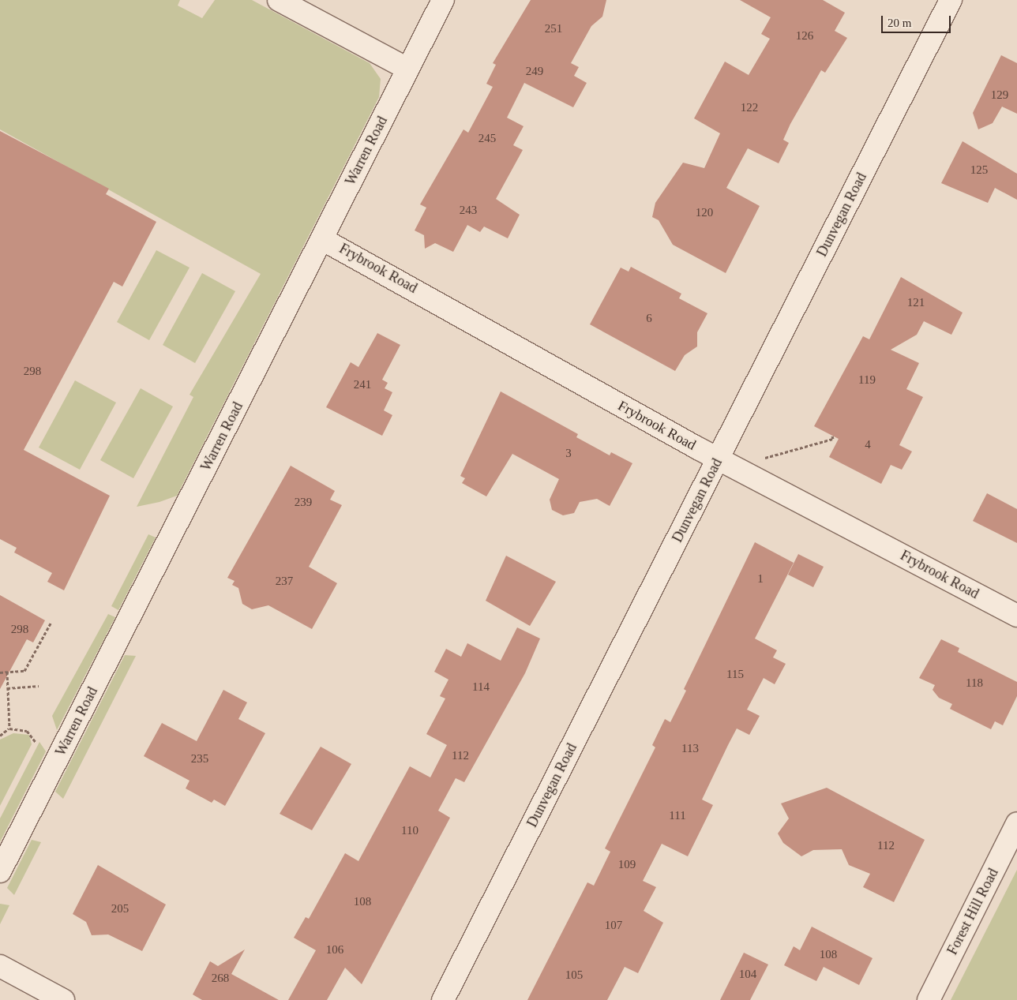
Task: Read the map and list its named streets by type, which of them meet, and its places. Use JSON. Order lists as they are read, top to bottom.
{
  "streets": {
    "street": [
      "Warren Road",
      "Dunvegan Road",
      "Frybrook Road",
      "Forest Hill Road"
    ]
  },
  "crossings": [
    ["Warren Road", "Frybrook Road"],
    ["Dunvegan Road", "Frybrook Road"]
  ],
  "house_numbers": [
    "251",
    "126",
    "249",
    "129",
    "122",
    "245",
    "125",
    "243",
    "120",
    "121",
    "6",
    "298",
    "119",
    "241",
    "4",
    "3",
    "239",
    "1",
    "237",
    "298",
    "115",
    "118",
    "114",
    "113",
    "112",
    "235",
    "111",
    "110",
    "112",
    "109",
    "108",
    "205",
    "107",
    "106",
    "108",
    "104",
    "105",
    "268"
  ],
  "scale_bar": "20 m"
}
